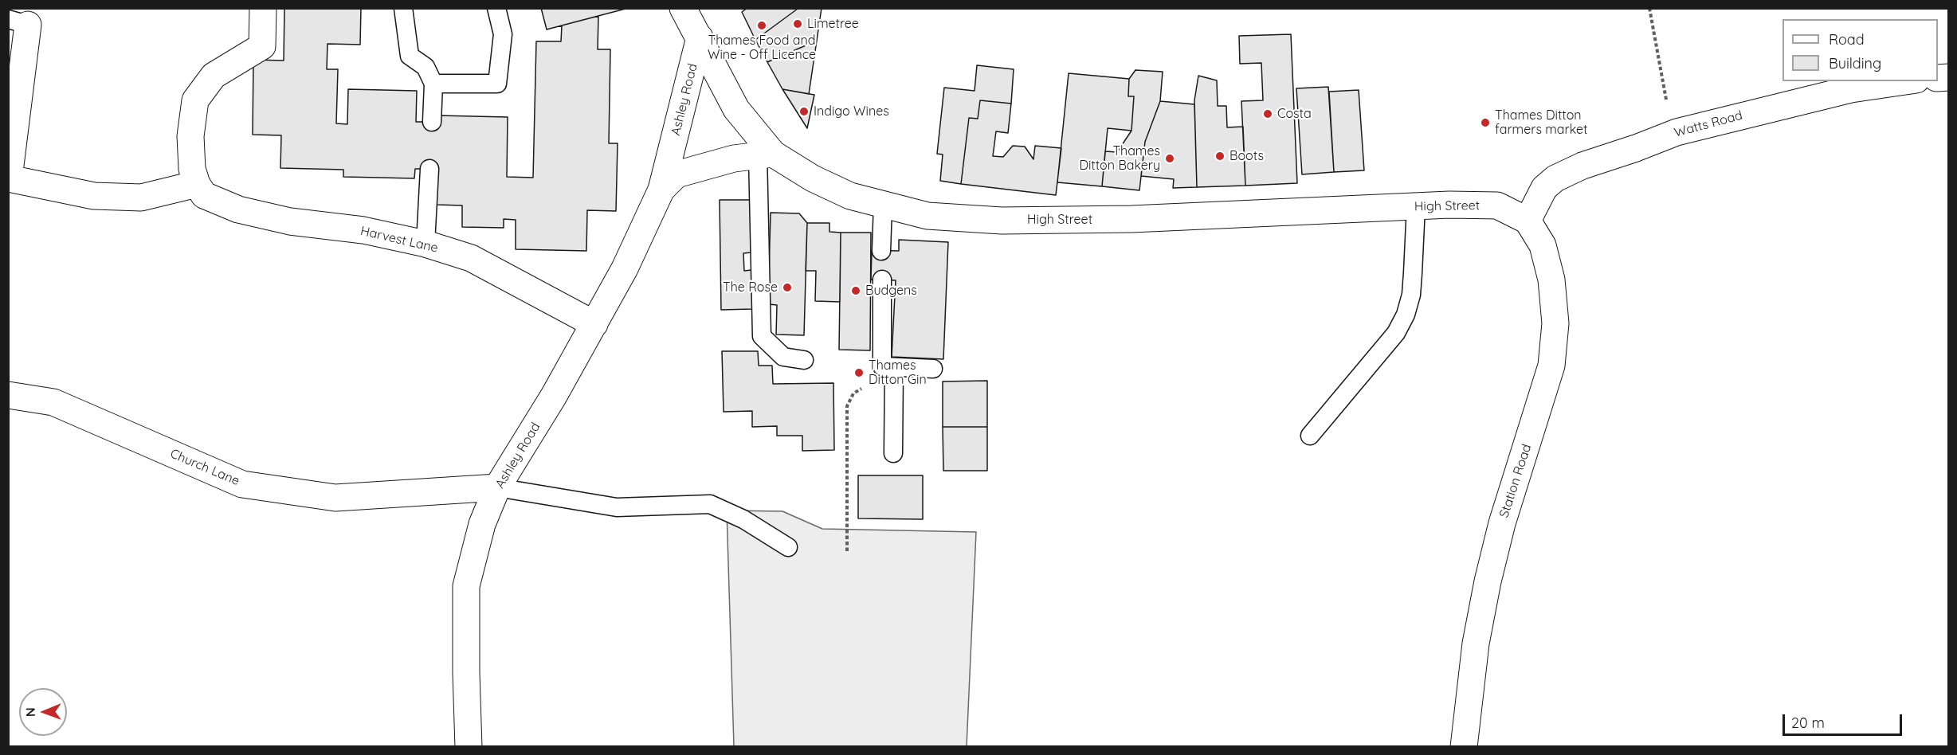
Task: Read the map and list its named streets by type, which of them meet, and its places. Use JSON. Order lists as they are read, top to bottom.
{
  "streets": {
    "street": [
      "Ashley Road",
      "Watts Road",
      "High Street",
      "Harvest Lane",
      "Church Lane",
      "Station Road"
    ]
  },
  "crossings": [
    ["Ashley Road", "High Street"],
    ["Ashley Road", "Harvest Lane"],
    ["Ashley Road", "Church Lane"],
    ["Watts Road", "High Street"],
    ["Watts Road", "Station Road"],
    ["High Street", "Station Road"]
  ],
  "places": [
    "Limetree",
    "Thames Food and Wine - Off Licence",
    "Indigo Wines",
    "Costa",
    "Thames Ditton farmers market",
    "Boots",
    "Thames Ditton Bakery",
    "The Rose",
    "Budgens",
    "Thames Ditton Gin"
  ],
  "legend": ["Road", "Building"],
  "scale_bar": "20 m",
  "north": "left"
}
